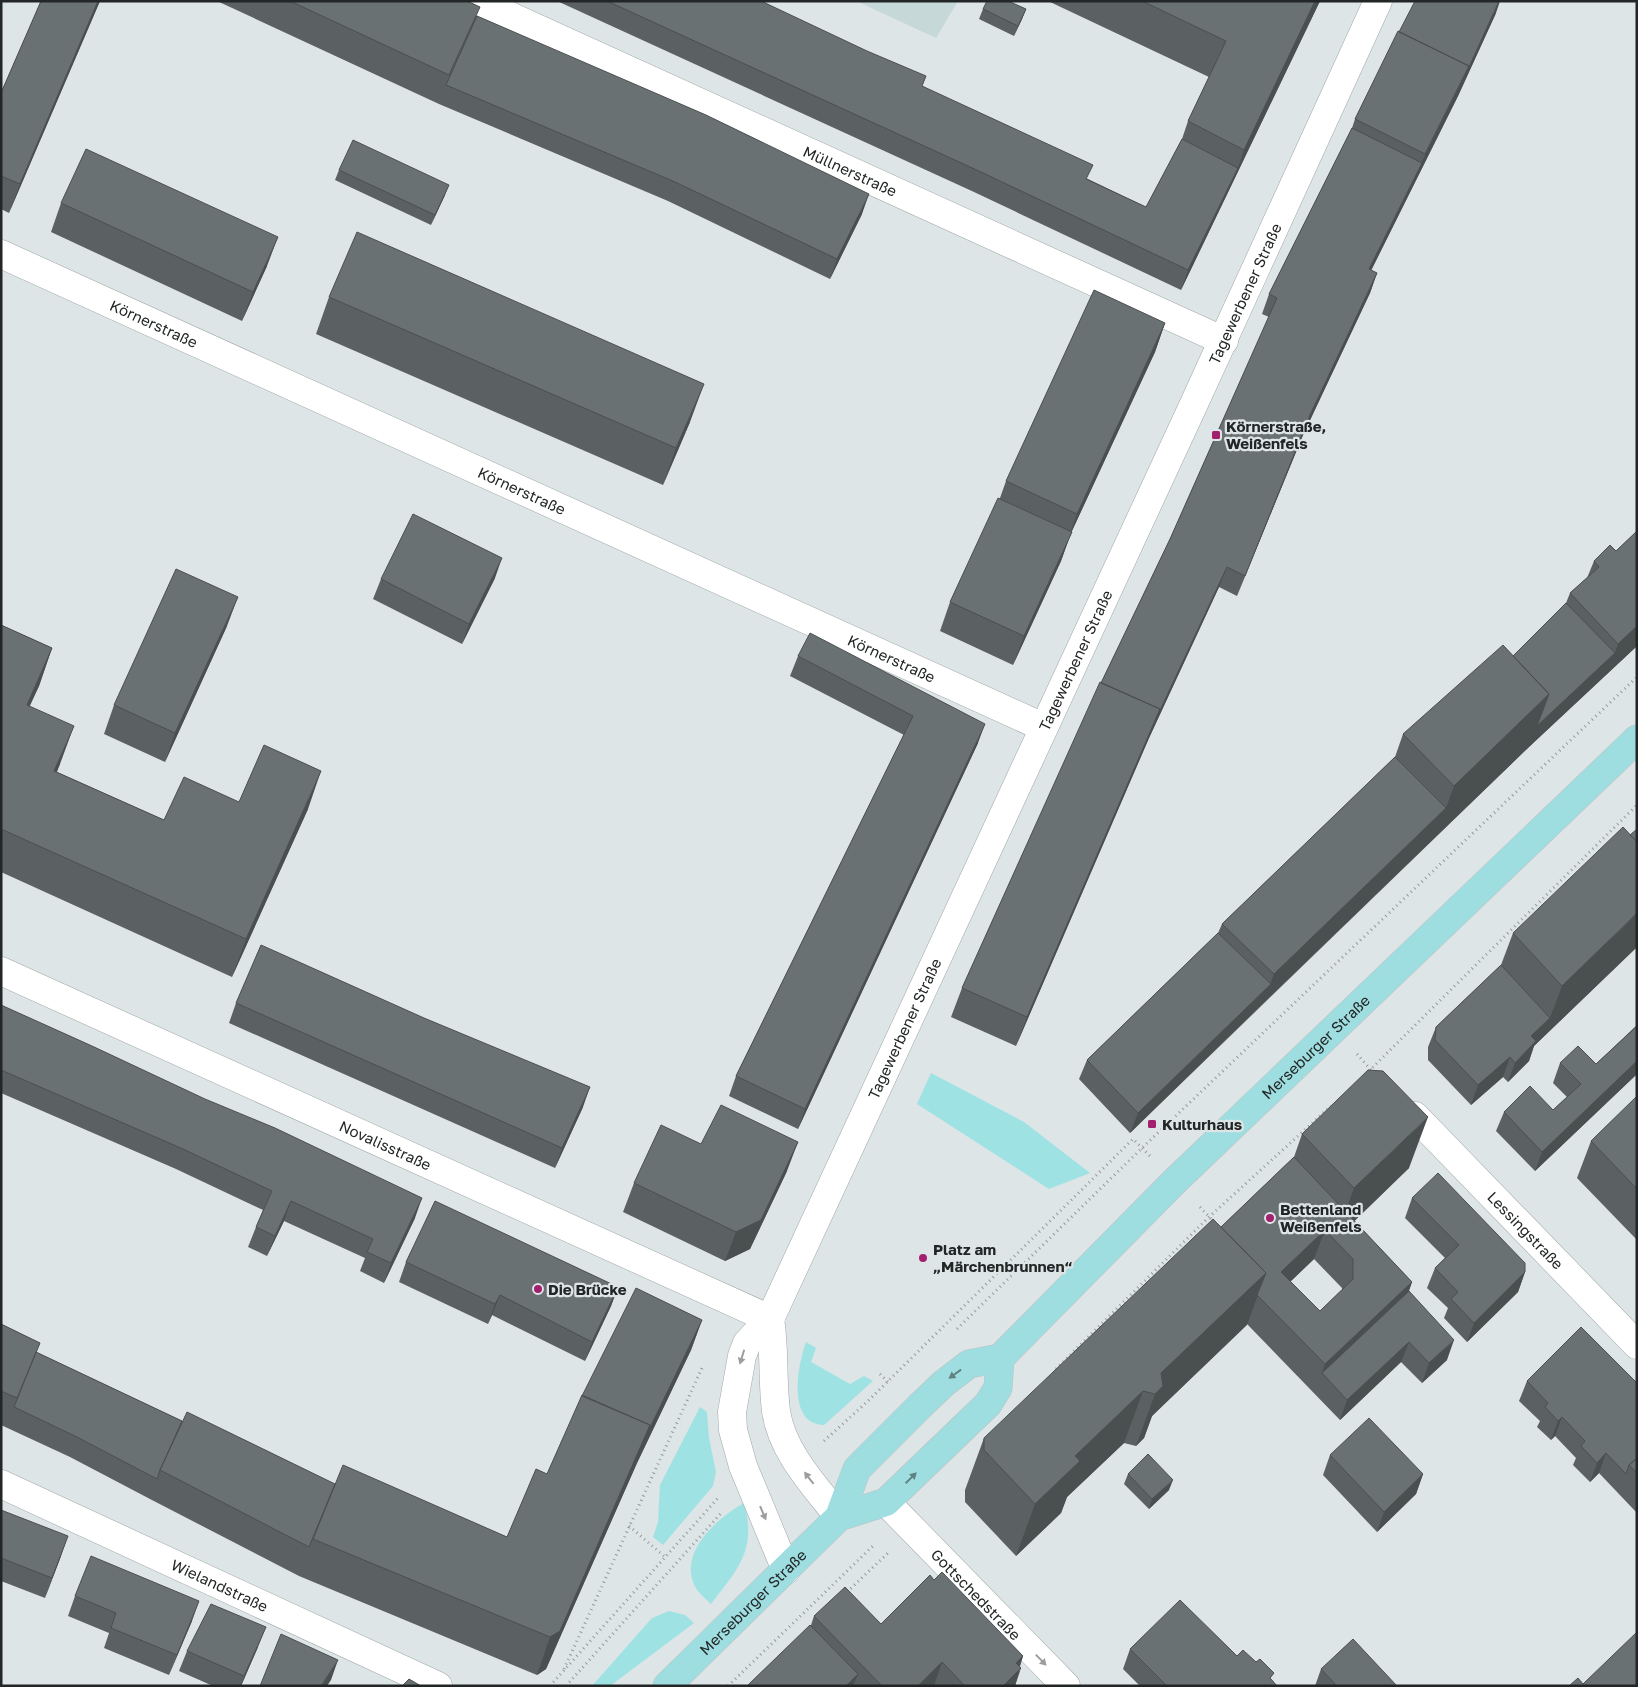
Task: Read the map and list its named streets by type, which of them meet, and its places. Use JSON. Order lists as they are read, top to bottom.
{
  "streets": {
    "main road": ["Merseburger Straße"],
    "street": [
      "Müllnerstraße",
      "Tagewerbener Straße",
      "Körnerstraße",
      "Novalisstraße",
      "Lessingstraße",
      "Wielandstraße",
      "Gottschedstraße"
    ]
  },
  "crossings": [
    ["Müllnerstraße", "Tagewerbener Straße"],
    ["Tagewerbener Straße", "Körnerstraße"],
    ["Tagewerbener Straße", "Novalisstraße"],
    ["Merseburger Straße", "Gottschedstraße"]
  ],
  "one_way": ["Gottschedstraße"],
  "places": {
    "transit": ["Körnerstraße, Weißenfels", "Kulturhaus"],
    "other": ["Bettenland Weißenfels", "Platz am „Märchenbrunnen“", "Die Brücke"]
  }
}
